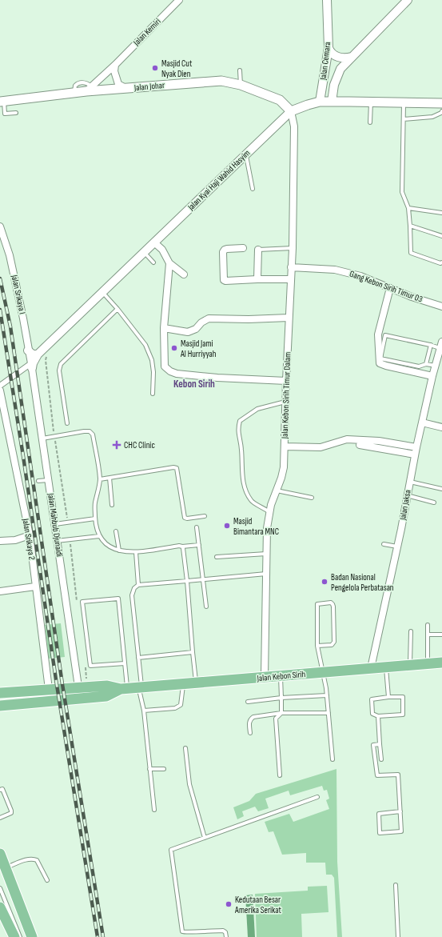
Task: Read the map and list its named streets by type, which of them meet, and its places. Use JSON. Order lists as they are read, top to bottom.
{
  "streets": {
    "main road": ["Jalan Johar", "Jalan Kyai Haji Wahid Hasyim", "Jalan Kebon Sirih"],
    "street": [
      "Jalan Kemiri",
      "Jalan Cemara",
      "Gang Kebon Sirih Timur 03",
      "Jalan Srikaya I",
      "Jalan Kebon Sirih Timur Dalam",
      "Jalan Jaksa",
      "Jalan Mahbub Djunaidi",
      "Jalan Srikaya 2"
    ]
  },
  "crossings": [
    ["Jalan Kemiri", "Jalan Johar"],
    ["Jalan Cemara", "Jalan Kyai Haji Wahid Hasyim"],
    ["Jalan Johar", "Jalan Kyai Haji Wahid Hasyim"],
    ["Jalan Johar", "Jalan Kebon Sirih Timur Dalam"],
    ["Jalan Kyai Haji Wahid Hasyim", "Jalan Kebon Sirih Timur Dalam"],
    ["Gang Kebon Sirih Timur 03", "Jalan Kebon Sirih Timur Dalam"],
    ["Jalan Srikaya I", "Jalan Mahbub Djunaidi"],
    ["Jalan Kebon Sirih Timur Dalam", "Jalan Kebon Sirih"],
    ["Jalan Jaksa", "Jalan Kebon Sirih"],
    ["Jalan Mahbub Djunaidi", "Jalan Kebon Sirih"],
    ["Jalan Srikaya 2", "Jalan Kebon Sirih"]
  ],
  "districts": ["Kebon Sirih"],
  "places": {
    "other": [
      "Masjid Cut Nyak Dien",
      "Masjid Jami Al Hurriyyah",
      "Masjid Bimantara MNC",
      "Badan Nasional Pengelola Perbatasan",
      "Kedutaan Besar Amerika Serikat"
    ],
    "health": ["CHC Clinic"]
  }
}
